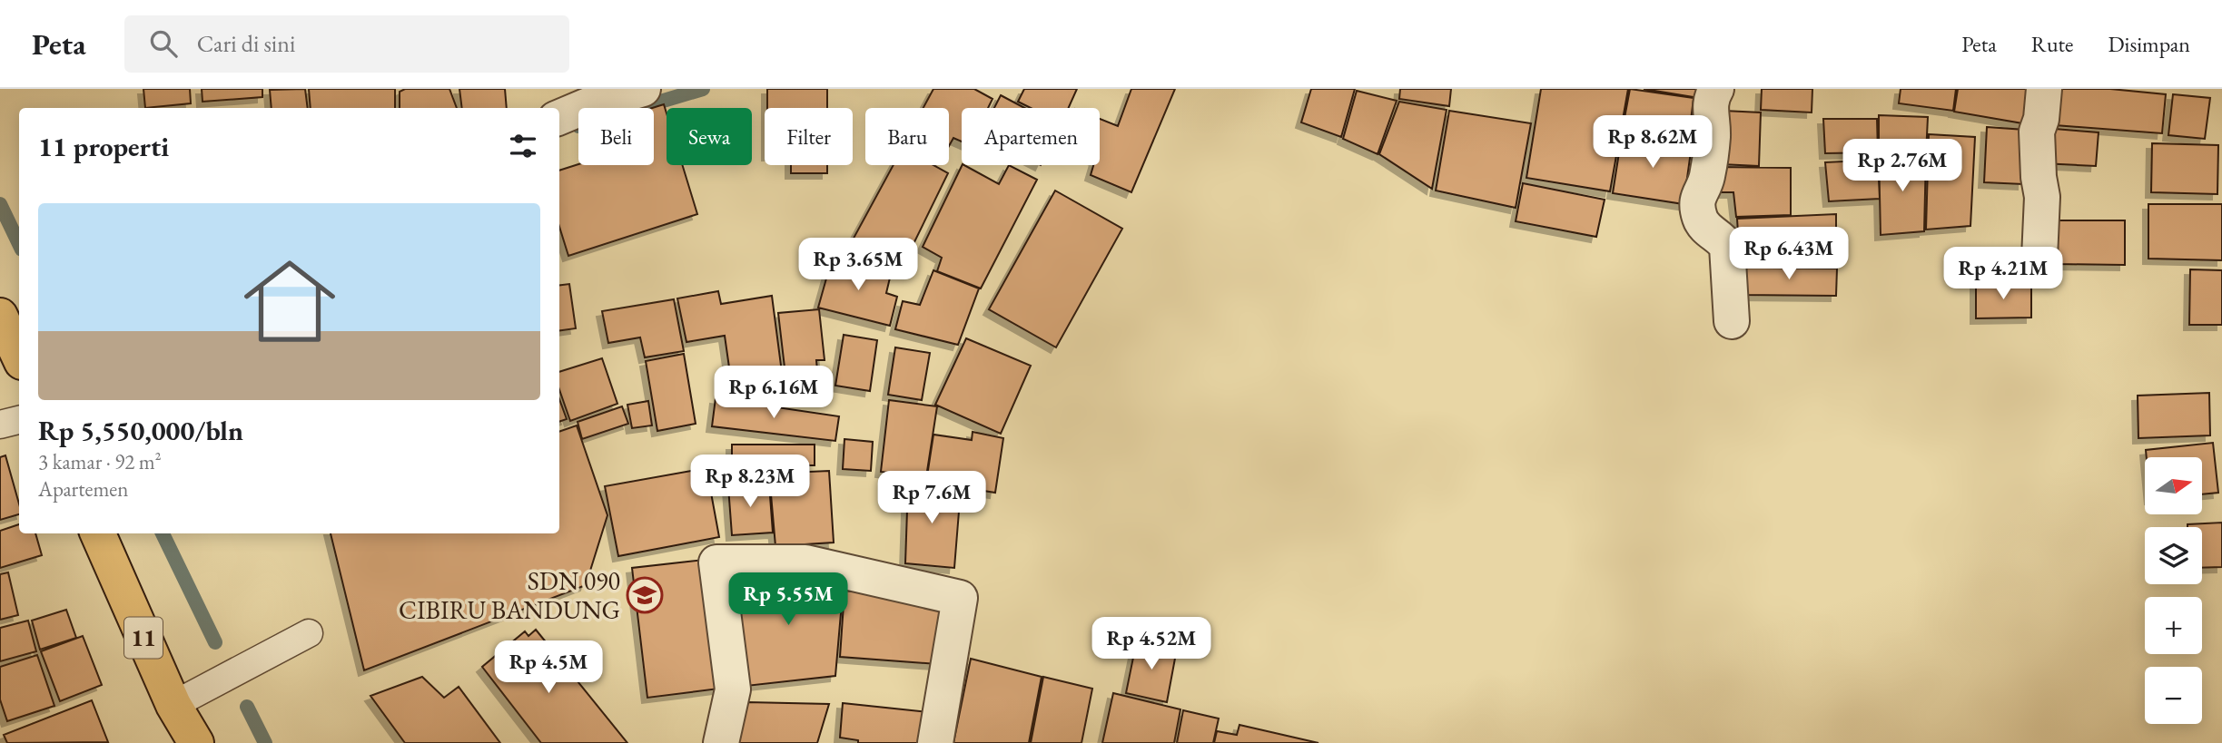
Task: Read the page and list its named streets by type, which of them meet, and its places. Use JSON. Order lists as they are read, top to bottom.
{
  "streets": {
    "highway": ["11"]
  },
  "places": {
    "school or university": ["SDN 090 CIBIRU BANDUNG"]
  },
  "north": "right",
  "page": {
    "header": "Peta",
    "search": "Cari di sini",
    "nav": ["Peta", "Rute", "Disimpan"],
    "chip": [
      "Beli",
      "Sewa",
      "Filter",
      "Baru",
      "Apartemen"
    ],
    "heading": "11 properti",
    "price": [
      "Rp 8.62M",
      "Rp 2.76M",
      "Rp 6.43M",
      "Rp 3.65M",
      "Rp 4.21M",
      "Rp 6.16M",
      "Rp 8.23M",
      "Rp 7.6M",
      "Rp 5.55M",
      "Rp 4.52M",
      "Rp 4.5M"
    ],
    "list": [
      {
        "name": "Rp 5,550,000/bln",
        "note": "3 kamar · 92 m² · Apartemen"
      }
    ],
    "map_buttons": ["+", "−"]
  }
}
